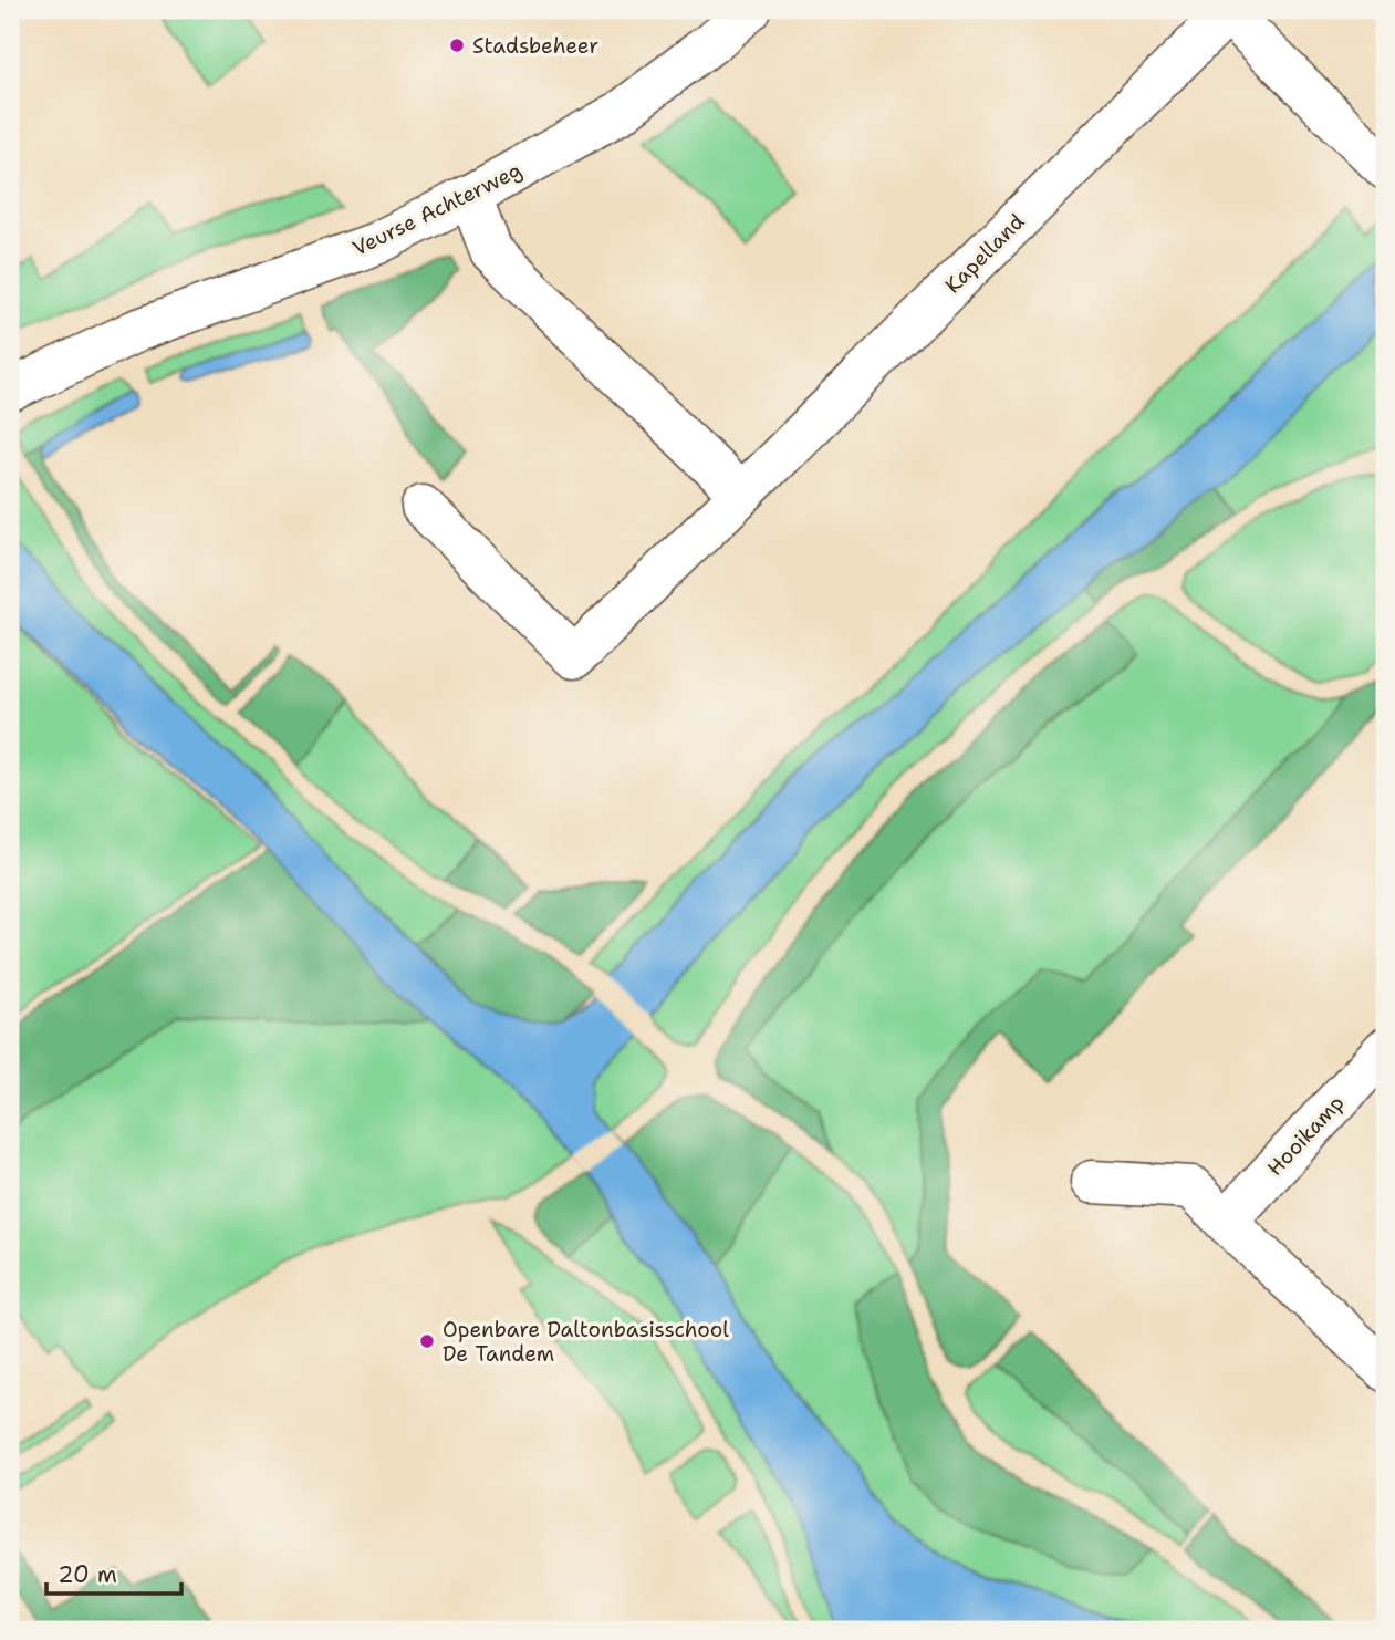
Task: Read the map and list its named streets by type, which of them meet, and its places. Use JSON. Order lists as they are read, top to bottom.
{
  "streets": {
    "street": ["Veurse Achterweg", "Kapelland", "Hooikamp"]
  },
  "places": ["Stadsbeheer", "Openbare Daltonbasisschool De Tandem"],
  "scale_bar": "20 m"
}
